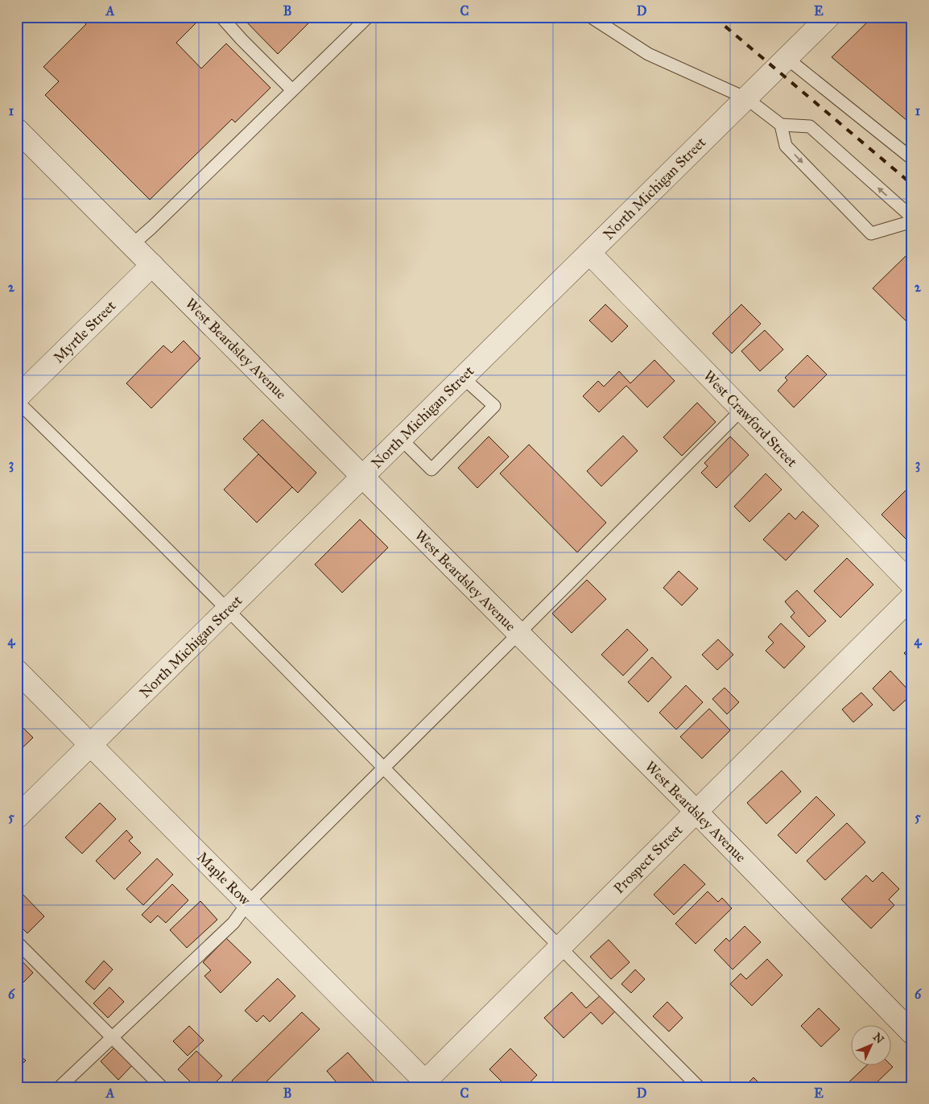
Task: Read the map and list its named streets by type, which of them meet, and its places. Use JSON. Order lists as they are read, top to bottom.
{
  "streets": {
    "street": [
      "North Michigan Street",
      "Myrtle Street",
      "West Beardsley Avenue",
      "West Crawford Street",
      "Prospect Street",
      "Maple Row"
    ]
  },
  "crossings": [
    ["North Michigan Street", "West Beardsley Avenue"],
    ["North Michigan Street", "West Crawford Street"],
    ["North Michigan Street", "Maple Row"],
    ["Myrtle Street", "West Beardsley Avenue"],
    ["West Beardsley Avenue", "Prospect Street"],
    ["Prospect Street", "Maple Row"]
  ],
  "north": "top right",
  "grid": {
    "columns": [
      "A",
      "B",
      "C",
      "D",
      "E"
    ],
    "rows": [
      "1",
      "2",
      "3",
      "4",
      "5",
      "6"
    ]
  }
}
